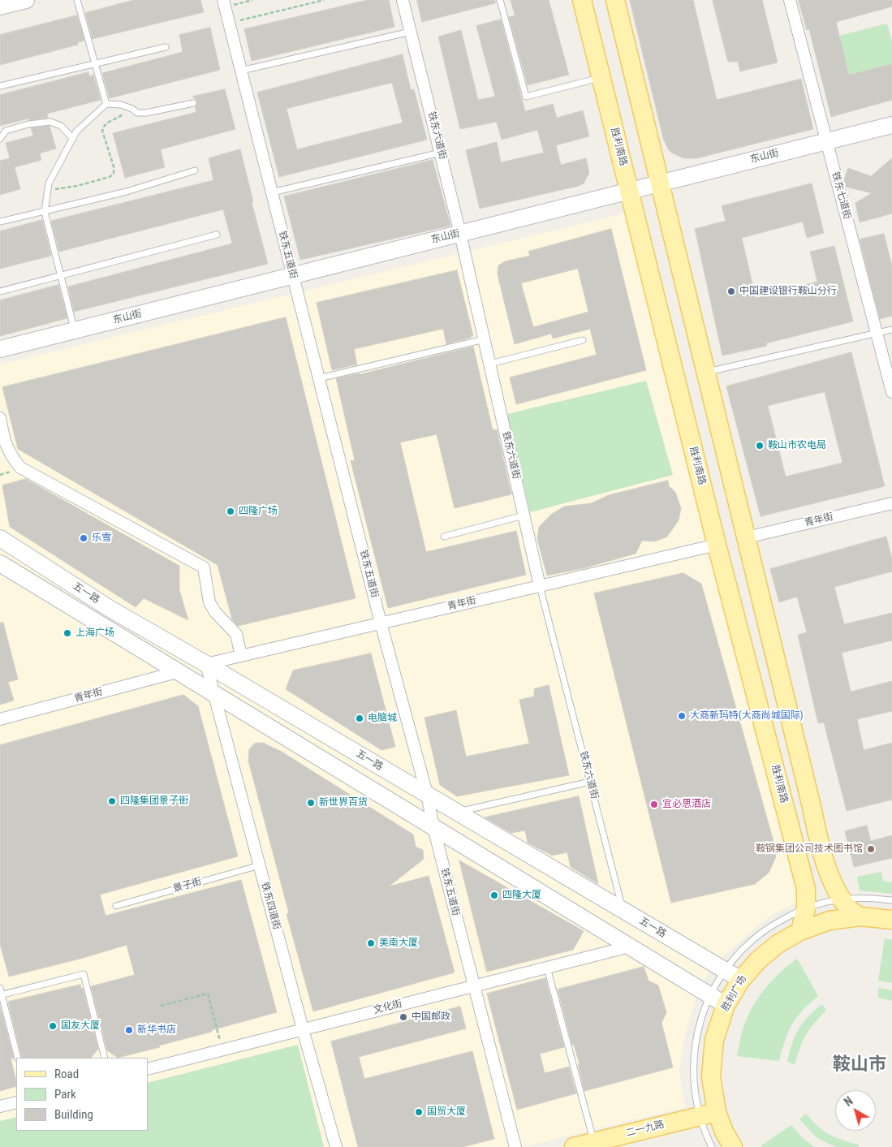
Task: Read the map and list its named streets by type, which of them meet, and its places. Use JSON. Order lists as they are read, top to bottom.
{
  "streets": {
    "main road": [
      "胜利南路",
      "东山街",
      "五一路",
      "胜利广场",
      "二一九路"
    ],
    "street": [
      "铁东六道街",
      "铁东七道街",
      "铁东五道街",
      "青年街",
      "铁东四道街",
      "文化街"
    ],
    "lane": ["景子街"]
  },
  "crossings": [
    ["铁东六道街", "东山街"],
    ["铁东六道街", "青年街"],
    ["铁东六道街", "五一路"],
    ["胜利南路", "东山街"],
    ["胜利南路", "青年街"],
    ["胜利南路", "胜利广场"],
    ["东山街", "铁东七道街"],
    ["东山街", "铁东五道街"],
    ["铁东五道街", "青年街"],
    ["铁东五道街", "五一路"],
    ["铁东五道街", "文化街"],
    ["青年街", "五一路"],
    ["青年街", "铁东四道街"],
    ["五一路", "铁东四道街"],
    ["五一路", "胜利广场"],
    ["五一路", "文化街"],
    ["景子街", "铁东四道街"],
    ["铁东四道街", "文化街"],
    ["胜利广场", "二一九路"]
  ],
  "districts": ["鞍山市"],
  "places": [
    "中国建设银行鞍山分行",
    "鞍山市农电局",
    "四隆广场",
    "乐雪",
    "上海广场",
    "大商新玛特(大商尚城国际)",
    "电脑城",
    "四隆集团景子街",
    "新世界百货",
    "宜必思酒店",
    "鞍钢集团公司技术图书馆",
    "四隆大厦",
    "美南大厦",
    "中国邮政",
    "国友大厦",
    "新华书店",
    "国贸大厦"
  ],
  "legend": ["Road", "Park", "Building"],
  "north": "top left"
}
